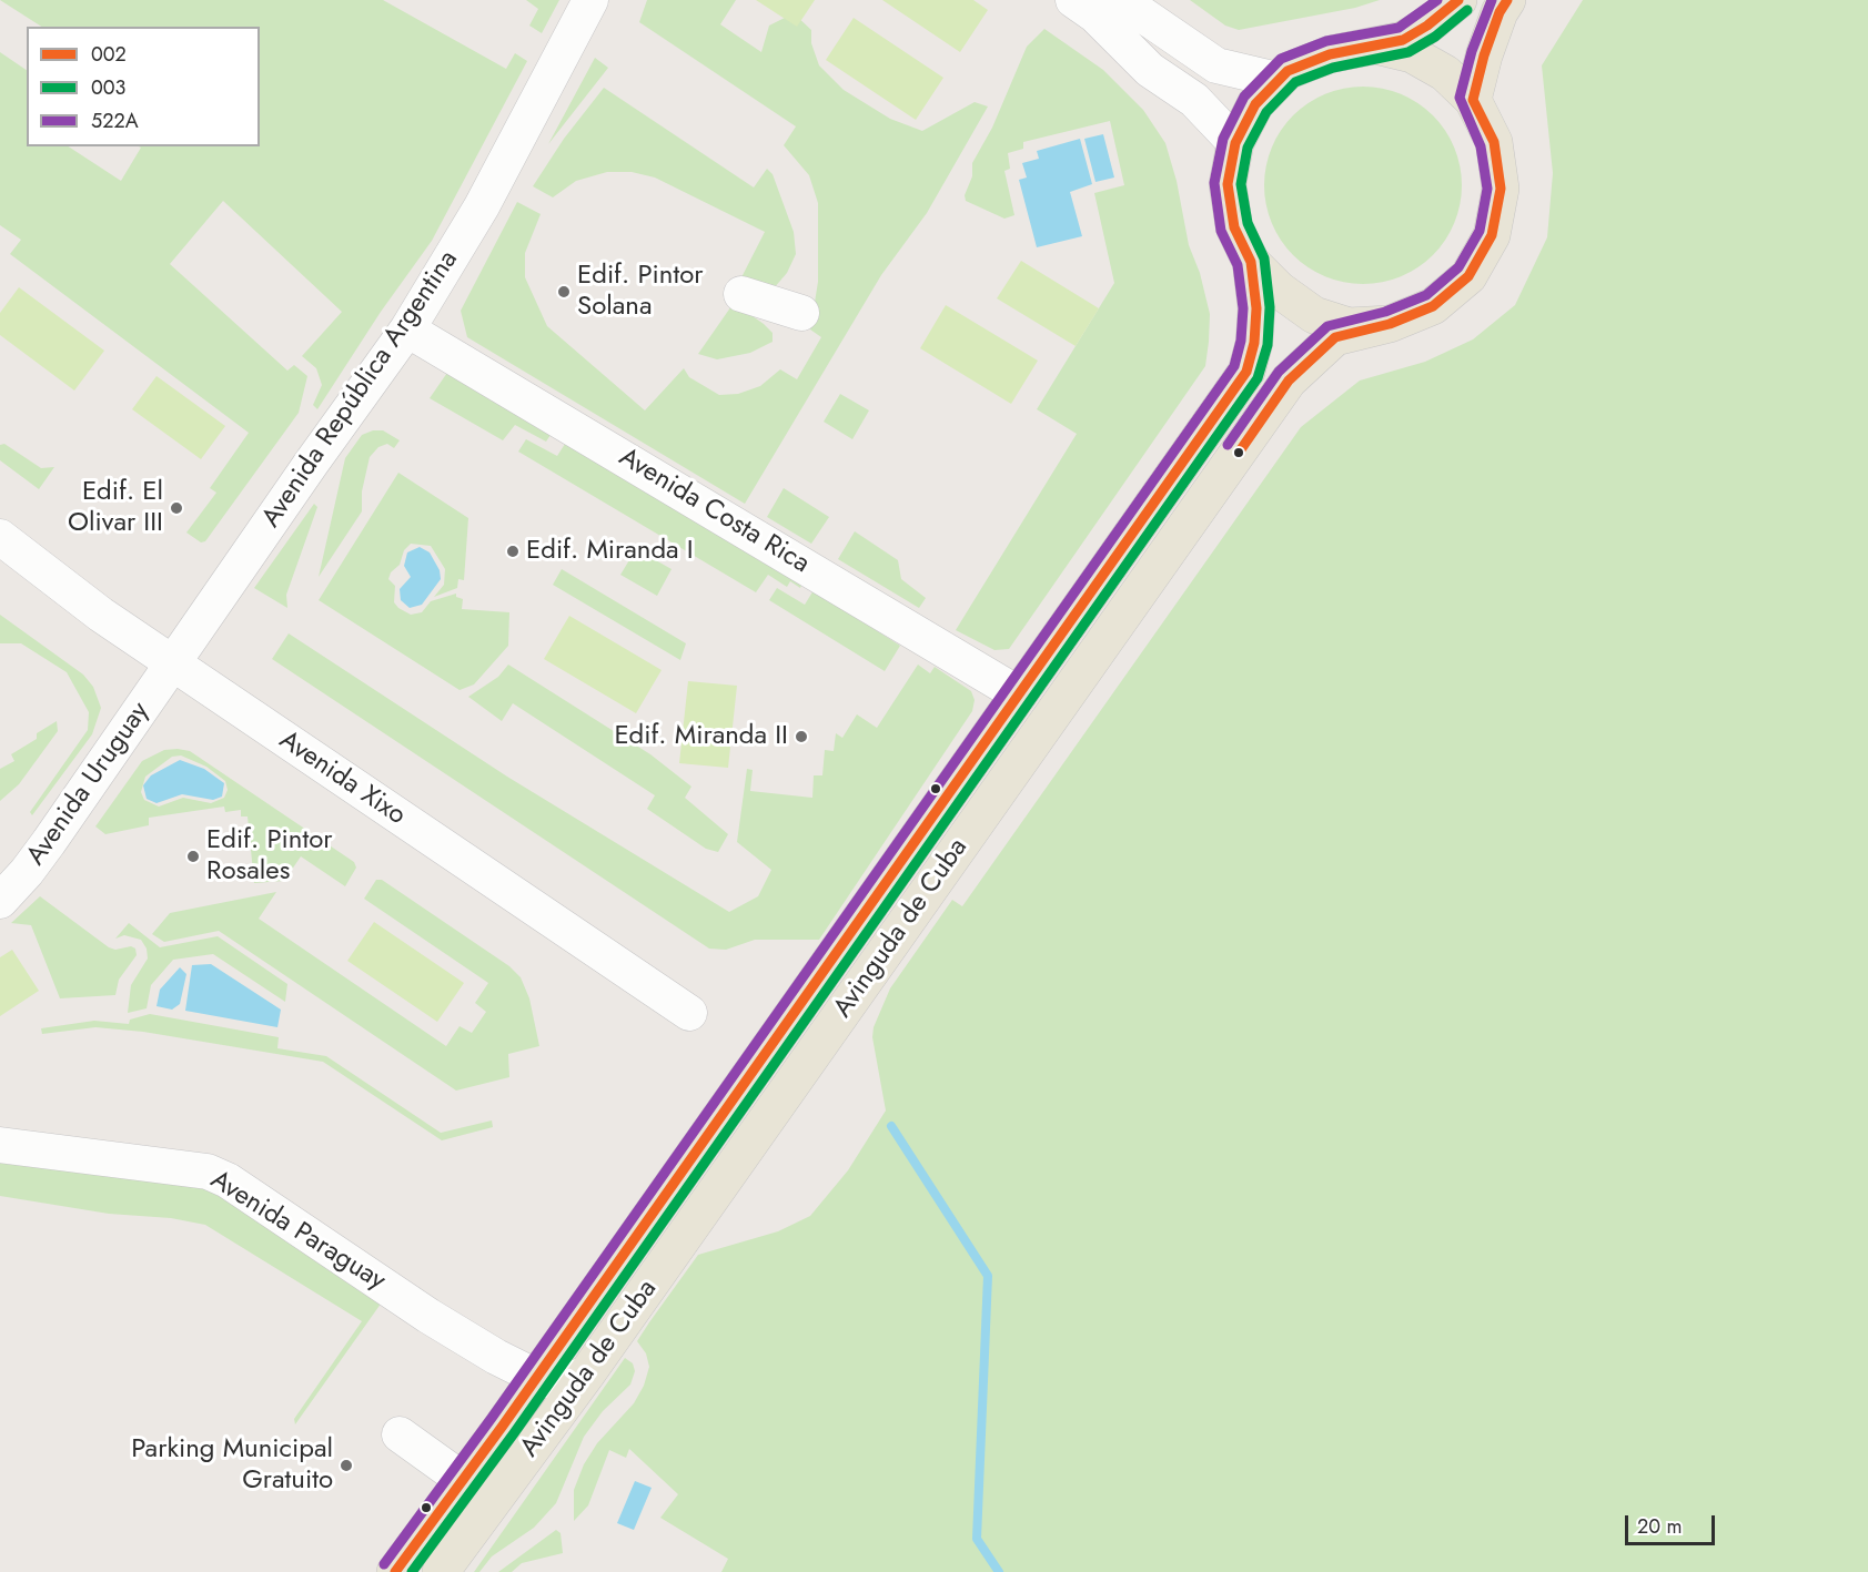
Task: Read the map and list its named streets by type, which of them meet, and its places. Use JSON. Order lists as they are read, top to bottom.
{
  "streets": {
    "main road": ["Avinguda de Cuba"],
    "street": [
      "Avenida República Argentina",
      "Avenida Costa Rica",
      "Avenida Xixo",
      "Avenida Uruguay",
      "Avenida Paraguay"
    ]
  },
  "crossings": [
    ["Avenida República Argentina", "Avenida Costa Rica"],
    ["Avenida República Argentina", "Avenida Xixo"],
    ["Avenida República Argentina", "Avenida Uruguay"],
    ["Avenida Costa Rica", "Avinguda de Cuba"],
    ["Avenida Xixo", "Avenida Uruguay"],
    ["Avinguda de Cuba", "Avenida Paraguay"]
  ],
  "places": [
    "Edif. Pintor Solana",
    "Edif. El Olivar III",
    "Edif. Miranda I",
    "Edif. Miranda II",
    "Edif. Pintor Rosales",
    "Parking Municipal Gratuito"
  ],
  "lines": ["transit line 002", "transit line 522A", "transit line 003"],
  "legend": ["002", "003", "522A"],
  "scale_bar": "20 m"
}
